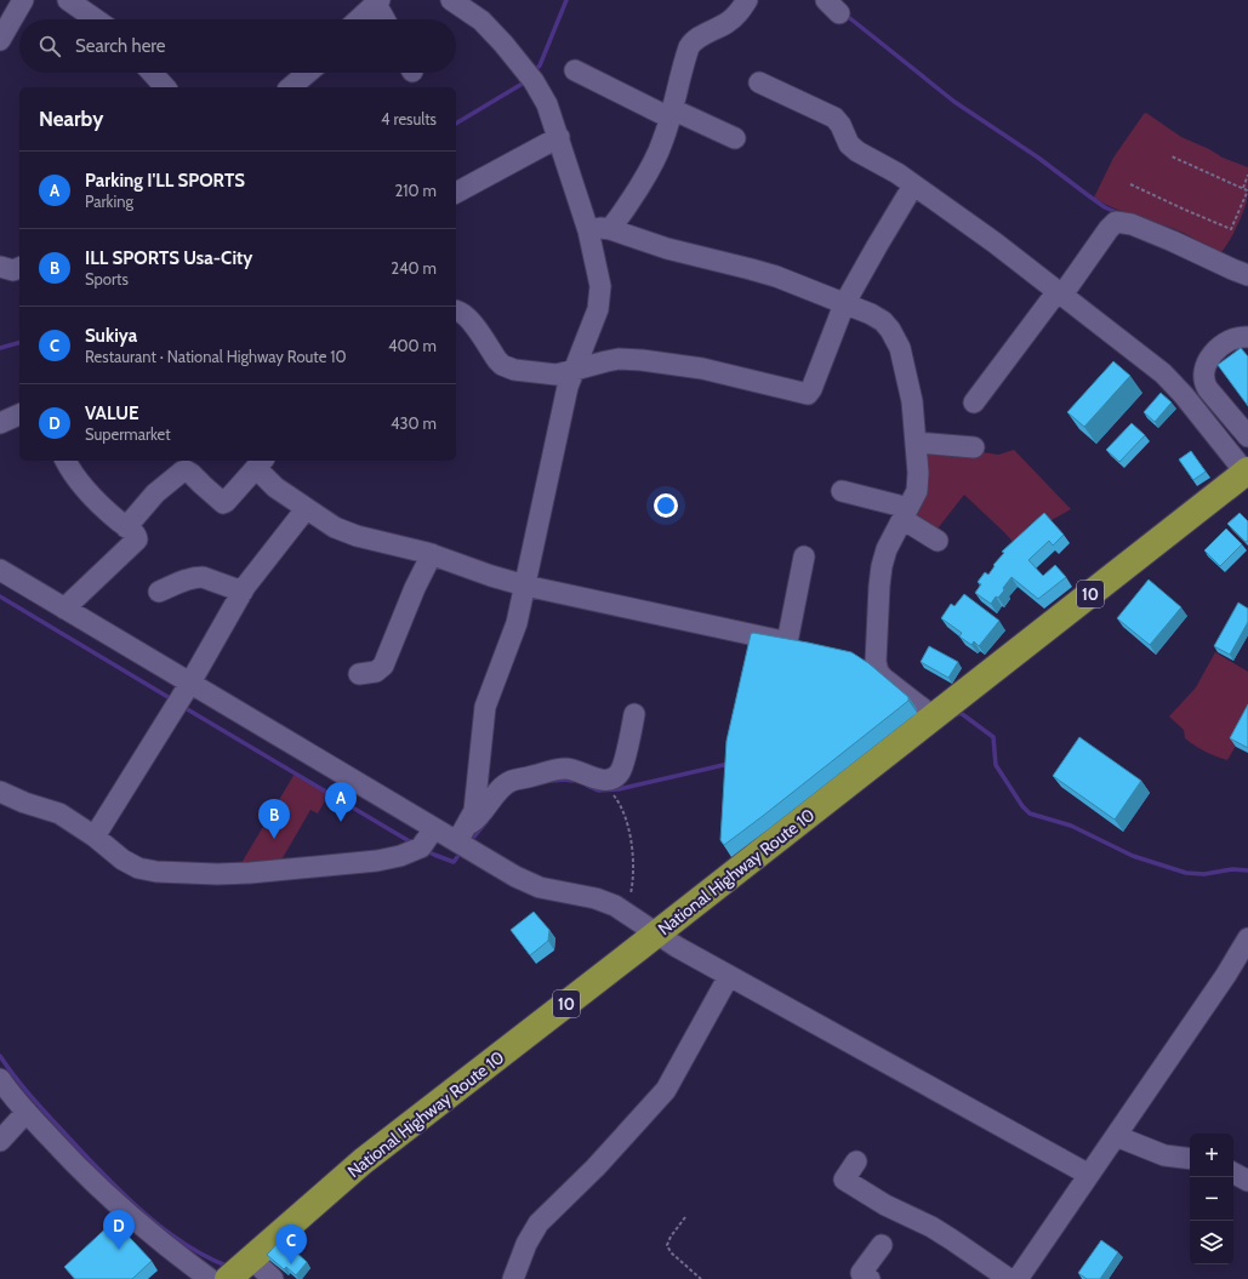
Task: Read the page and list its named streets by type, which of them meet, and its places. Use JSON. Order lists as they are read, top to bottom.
{
  "streets": {
    "highway": ["10", "National Highway Route 10"]
  },
  "page": {
    "search": "Search here",
    "heading": ["Nearby", "4 results"],
    "list": [
      {
        "mark": "A",
        "name": "Parking I'LL SPORTS",
        "note": "Parking",
        "value": "210 m"
      },
      {
        "mark": "B",
        "name": "ILL SPORTS Usa-City",
        "note": "Sports",
        "value": "240 m"
      },
      {
        "mark": "C",
        "name": "Sukiya",
        "note": "Restaurant · National Highway Route 10",
        "value": "400 m"
      },
      {
        "mark": "D",
        "name": "VALUE",
        "note": "Supermarket",
        "value": "430 m"
      }
    ],
    "pins": [
      "A",
      "B",
      "D",
      "C"
    ],
    "map_buttons": ["+", "−"]
  }
}
